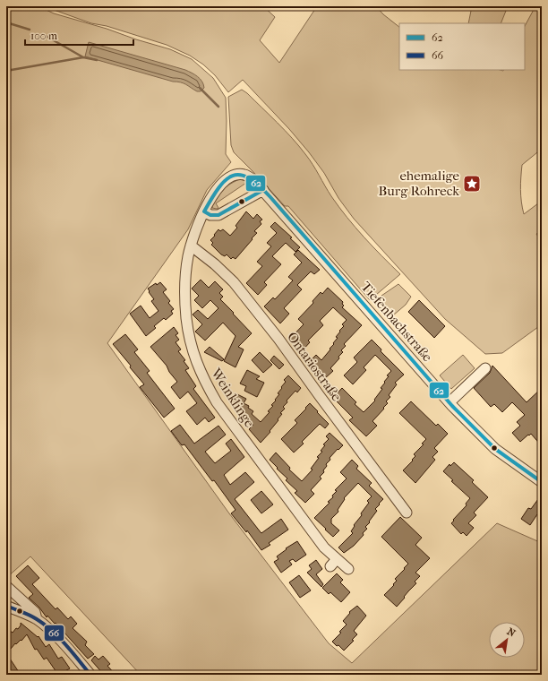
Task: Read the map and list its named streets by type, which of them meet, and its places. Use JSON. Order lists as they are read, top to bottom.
{
  "streets": {
    "street": ["Tiefenbachstraße", "Ontariostraße", "Weinklinge"]
  },
  "crossings": [
    ["Tiefenbachstraße", "Weinklinge"],
    ["Ontariostraße", "Weinklinge"]
  ],
  "places": {
    "place": ["ehemalige Burg Rohreck"]
  },
  "lines": ["transit line 62", "transit line 66"],
  "legend": ["62", "66"],
  "scale_bar": "100 m",
  "north": "top right"
}
